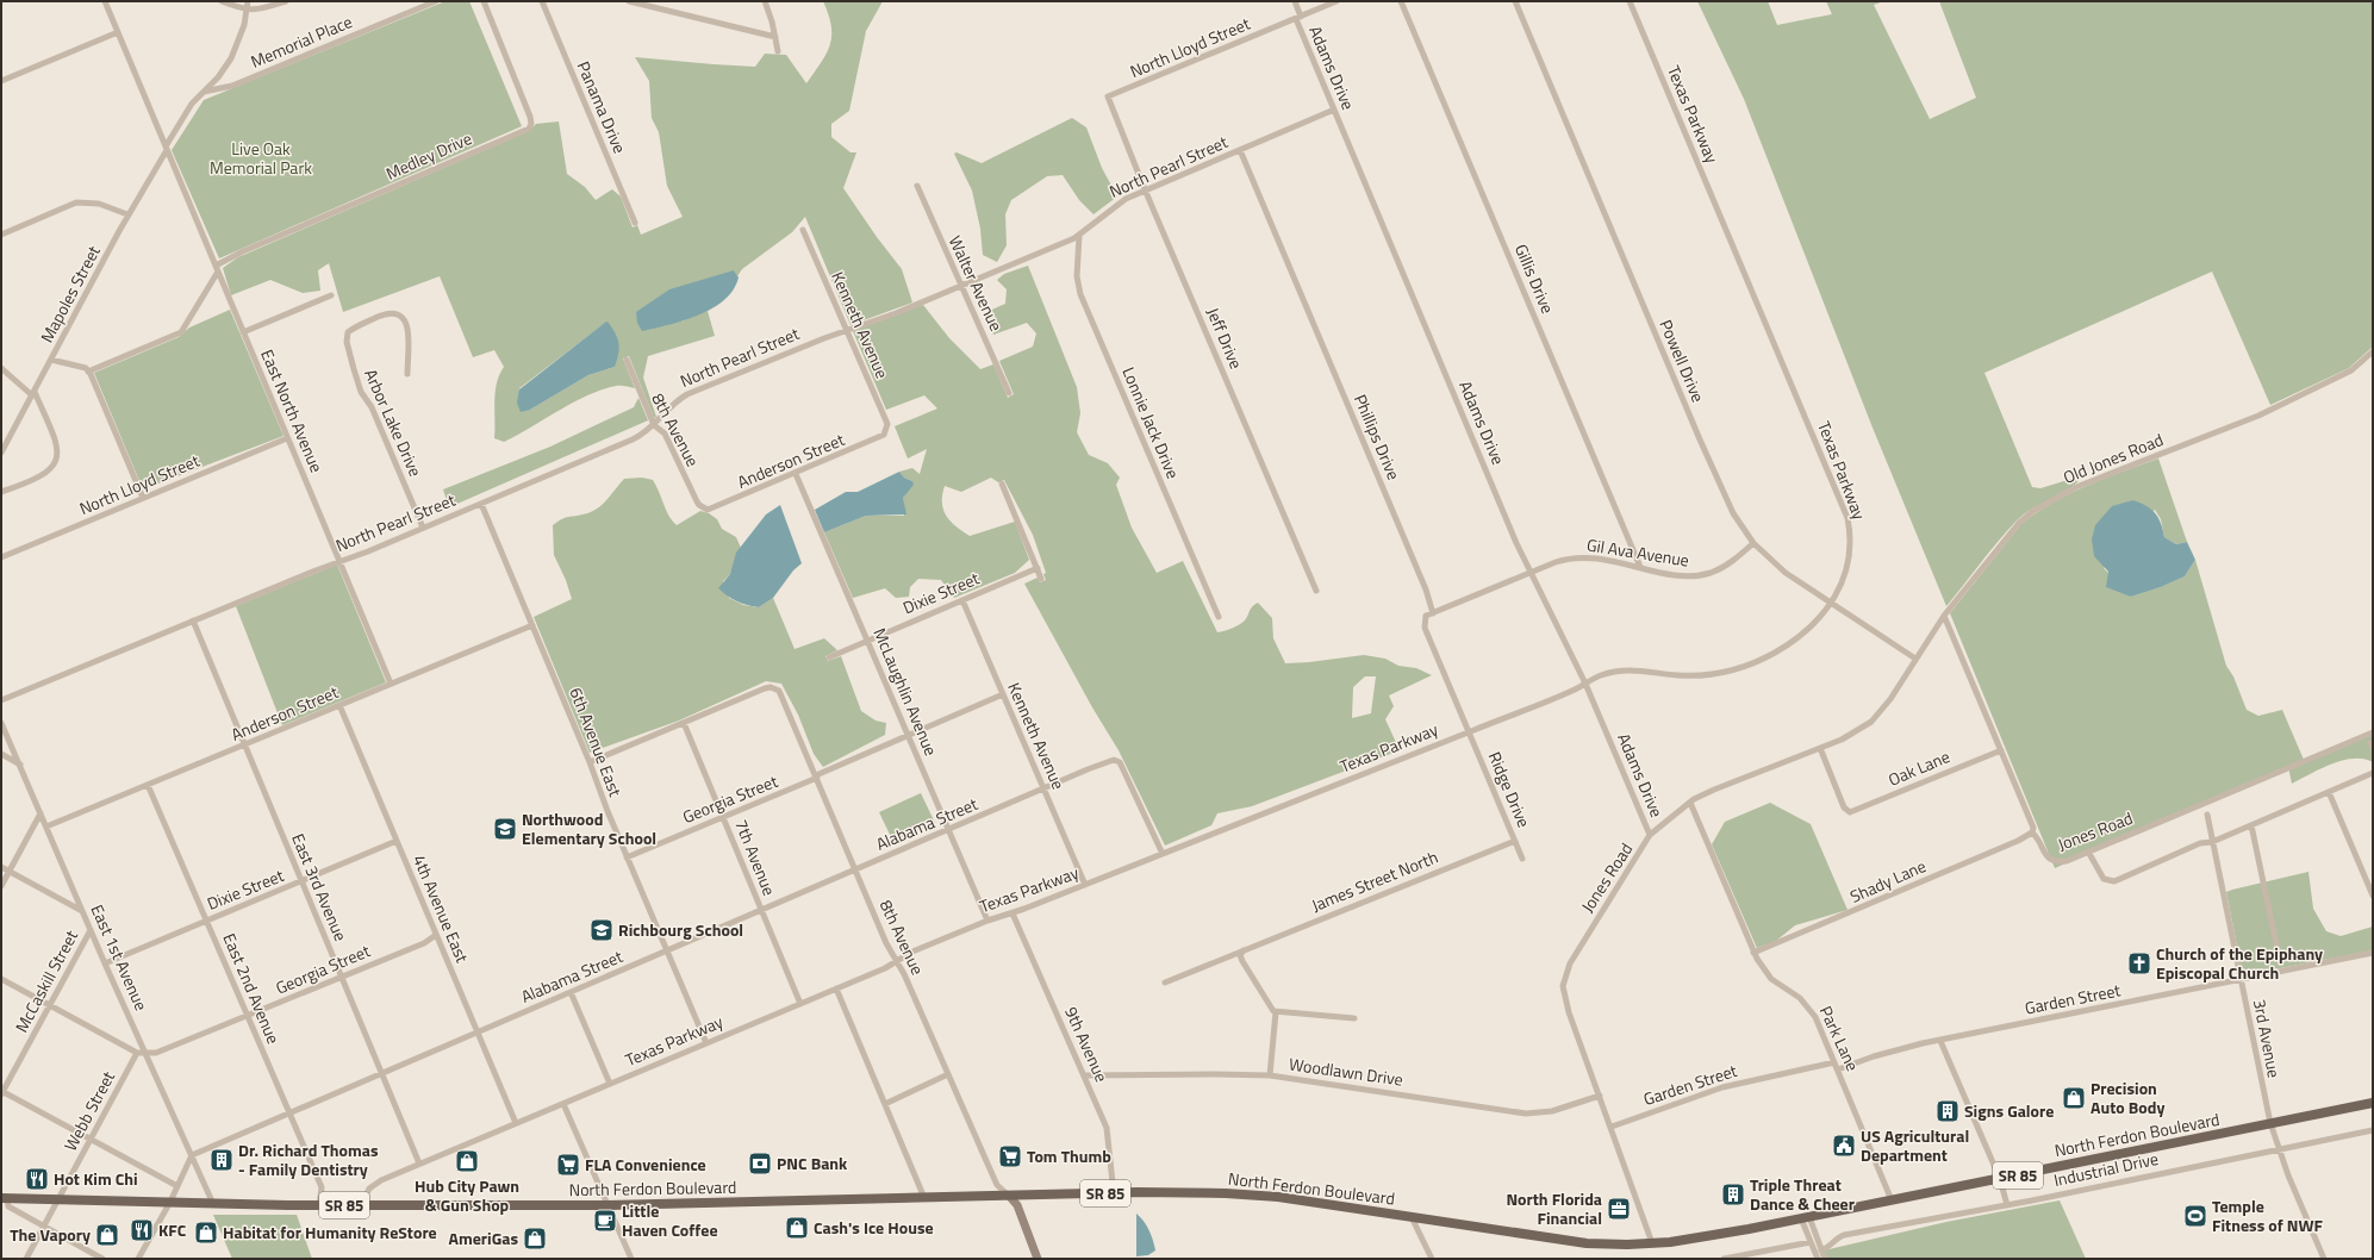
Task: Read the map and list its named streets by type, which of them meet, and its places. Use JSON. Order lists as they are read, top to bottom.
{
  "streets": {
    "main road": ["North Ferdon Boulevard", "SR 85"],
    "street": [
      "Memorial Place",
      "North Lloyd Street",
      "Adams Drive",
      "Panama Drive",
      "Texas Parkway",
      "Medley Drive",
      "North Pearl Street",
      "Gillis Drive",
      "Walter Avenue",
      "Mapoles Street",
      "Kenneth Avenue",
      "Jeff Drive",
      "Powell Drive",
      "East North Avenue",
      "Arbor Lake Drive",
      "Lonnie Jack Drive",
      "8th Avenue",
      "Phillips Drive",
      "Old Jones Road",
      "Anderson Street",
      "Gil Ava Avenue",
      "Dixie Street",
      "McLaughlin Avenue",
      "6th Avenue East",
      "Oak Lane",
      "Ridge Drive",
      "Georgia Street",
      "Alabama Street",
      "Jones Road",
      "7th Avenue",
      "James Street North",
      "Shady Lane",
      "East 3rd Avenue",
      "4th Avenue East",
      "East 1st Avenue",
      "McCaskill Street",
      "East 2nd Avenue",
      "Garden Street",
      "Park Lane",
      "3rd Avenue",
      "9th Avenue",
      "Woodlawn Drive",
      "Webb Street",
      "Industrial Drive"
    ]
  },
  "crossings": [
    ["Memorial Place", "Mapoles Street"],
    ["North Lloyd Street", "Adams Drive"],
    ["North Lloyd Street", "Jeff Drive"],
    ["North Lloyd Street", "East North Avenue"],
    ["Adams Drive", "Texas Parkway"],
    ["Adams Drive", "North Pearl Street"],
    ["Adams Drive", "Gil Ava Avenue"],
    ["Adams Drive", "Jones Road"],
    ["Texas Parkway", "Kenneth Avenue"],
    ["Texas Parkway", "Powell Drive"],
    ["Texas Parkway", "8th Avenue"],
    ["Texas Parkway", "McLaughlin Avenue"],
    ["Texas Parkway", "6th Avenue East"],
    ["Texas Parkway", "Ridge Drive"],
    ["Texas Parkway", "Alabama Street"],
    ["Texas Parkway", "7th Avenue"],
    ["Texas Parkway", "East 3rd Avenue"],
    ["Texas Parkway", "4th Avenue East"],
    ["Texas Parkway", "9th Avenue"],
    ["Texas Parkway", "North Ferdon Boulevard"],
    ["Medley Drive", "East North Avenue"],
    ["North Pearl Street", "Walter Avenue"],
    ["North Pearl Street", "Kenneth Avenue"],
    ["North Pearl Street", "Jeff Drive"],
    ["North Pearl Street", "East North Avenue"],
    ["North Pearl Street", "Arbor Lake Drive"],
    ["North Pearl Street", "Lonnie Jack Drive"],
    ["North Pearl Street", "8th Avenue"],
    ["North Pearl Street", "Phillips Drive"],
    ["North Pearl Street", "6th Avenue East"],
    ["North Pearl Street", "East 3rd Avenue"],
    ["Gillis Drive", "Gil Ava Avenue"],
    ["Mapoles Street", "East North Avenue"],
    ["Kenneth Avenue", "Anderson Street"],
    ["Kenneth Avenue", "Dixie Street"],
    ["Kenneth Avenue", "Georgia Street"],
    ["Kenneth Avenue", "Alabama Street"],
    ["Powell Drive", "Old Jones Road"],
    ["Powell Drive", "Gil Ava Avenue"],
    ["Powell Drive", "Jones Road"],
    ["East North Avenue", "Anderson Street"],
    ["8th Avenue", "Anderson Street"],
    ["8th Avenue", "Georgia Street"],
    ["8th Avenue", "Alabama Street"],
    ["8th Avenue", "7th Avenue"],
    ["8th Avenue", "North Ferdon Boulevard"],
    ["Phillips Drive", "Gil Ava Avenue"],
    ["Old Jones Road", "Jones Road"],
    ["Anderson Street", "McLaughlin Avenue"],
    ["Anderson Street", "6th Avenue East"],
    ["Anderson Street", "East 3rd Avenue"],
    ["Anderson Street", "4th Avenue East"],
    ["Anderson Street", "East 1st Avenue"],
    ["Anderson Street", "East 2nd Avenue"],
    ["Dixie Street", "McLaughlin Avenue"],
    ["Dixie Street", "East 3rd Avenue"],
    ["Dixie Street", "4th Avenue East"],
    ["Dixie Street", "East 1st Avenue"],
    ["Dixie Street", "East 2nd Avenue"],
    ["McLaughlin Avenue", "Georgia Street"],
    ["McLaughlin Avenue", "Alabama Street"],
    ["6th Avenue East", "Georgia Street"],
    ["6th Avenue East", "Alabama Street"],
    ["Oak Lane", "Jones Road"],
    ["Ridge Drive", "James Street North"],
    ["Georgia Street", "7th Avenue"],
    ["Georgia Street", "East 3rd Avenue"],
    ["Georgia Street", "4th Avenue East"],
    ["Georgia Street", "East 1st Avenue"],
    ["Georgia Street", "East 2nd Avenue"],
    ["Georgia Street", "Webb Street"],
    ["Alabama Street", "7th Avenue"],
    ["Alabama Street", "East 3rd Avenue"],
    ["Alabama Street", "4th Avenue East"],
    ["Alabama Street", "East 1st Avenue"],
    ["Alabama Street", "East 2nd Avenue"],
    ["Jones Road", "Shady Lane"],
    ["Jones Road", "Garden Street"],
    ["Jones Road", "Park Lane"],
    ["Jones Road", "Woodlawn Drive"],
    ["Jones Road", "North Ferdon Boulevard"],
    ["Shady Lane", "Park Lane"],
    ["East 1st Avenue", "McCaskill Street"],
    ["East 1st Avenue", "North Ferdon Boulevard"],
    ["East 2nd Avenue", "North Ferdon Boulevard"],
    ["Garden Street", "Park Lane"],
    ["Garden Street", "3rd Avenue"],
    ["Park Lane", "North Ferdon Boulevard"],
    ["3rd Avenue", "North Ferdon Boulevard"],
    ["3rd Avenue", "Industrial Drive"],
    ["9th Avenue", "Woodlawn Drive"],
    ["9th Avenue", "North Ferdon Boulevard"],
    ["Webb Street", "North Ferdon Boulevard"]
  ],
  "parks": ["Live Oak Memorial Park"],
  "places": {
    "school or university": ["Northwood Elementary School", "Richbourg School"],
    "church": ["Church of the Epiphany Episcopal Church"],
    "shop": [
      "Precision Auto Body",
      "Hub City Pawn & Gun Shop",
      "Cash's Ice House",
      "Habitat for Humanity ReStore",
      "The Vapory",
      "AmeriGas"
    ],
    "building": ["Signs Galore", "Dr. Richard Thomas - Family Dentistry", "Triple Threat Dance & Cheer"],
    "public building": ["US Agricultural Department"],
    "supermarket": ["Tom Thumb", "FLA Convenience"],
    "bank": ["PNC Bank"],
    "restaurant": ["Hot Kim Chi", "KFC"],
    "office": ["North Florida Financial"],
    "sports": ["Temple Fitness of NWF"],
    "cafe": ["Little Haven Coffee"]
  }
}
